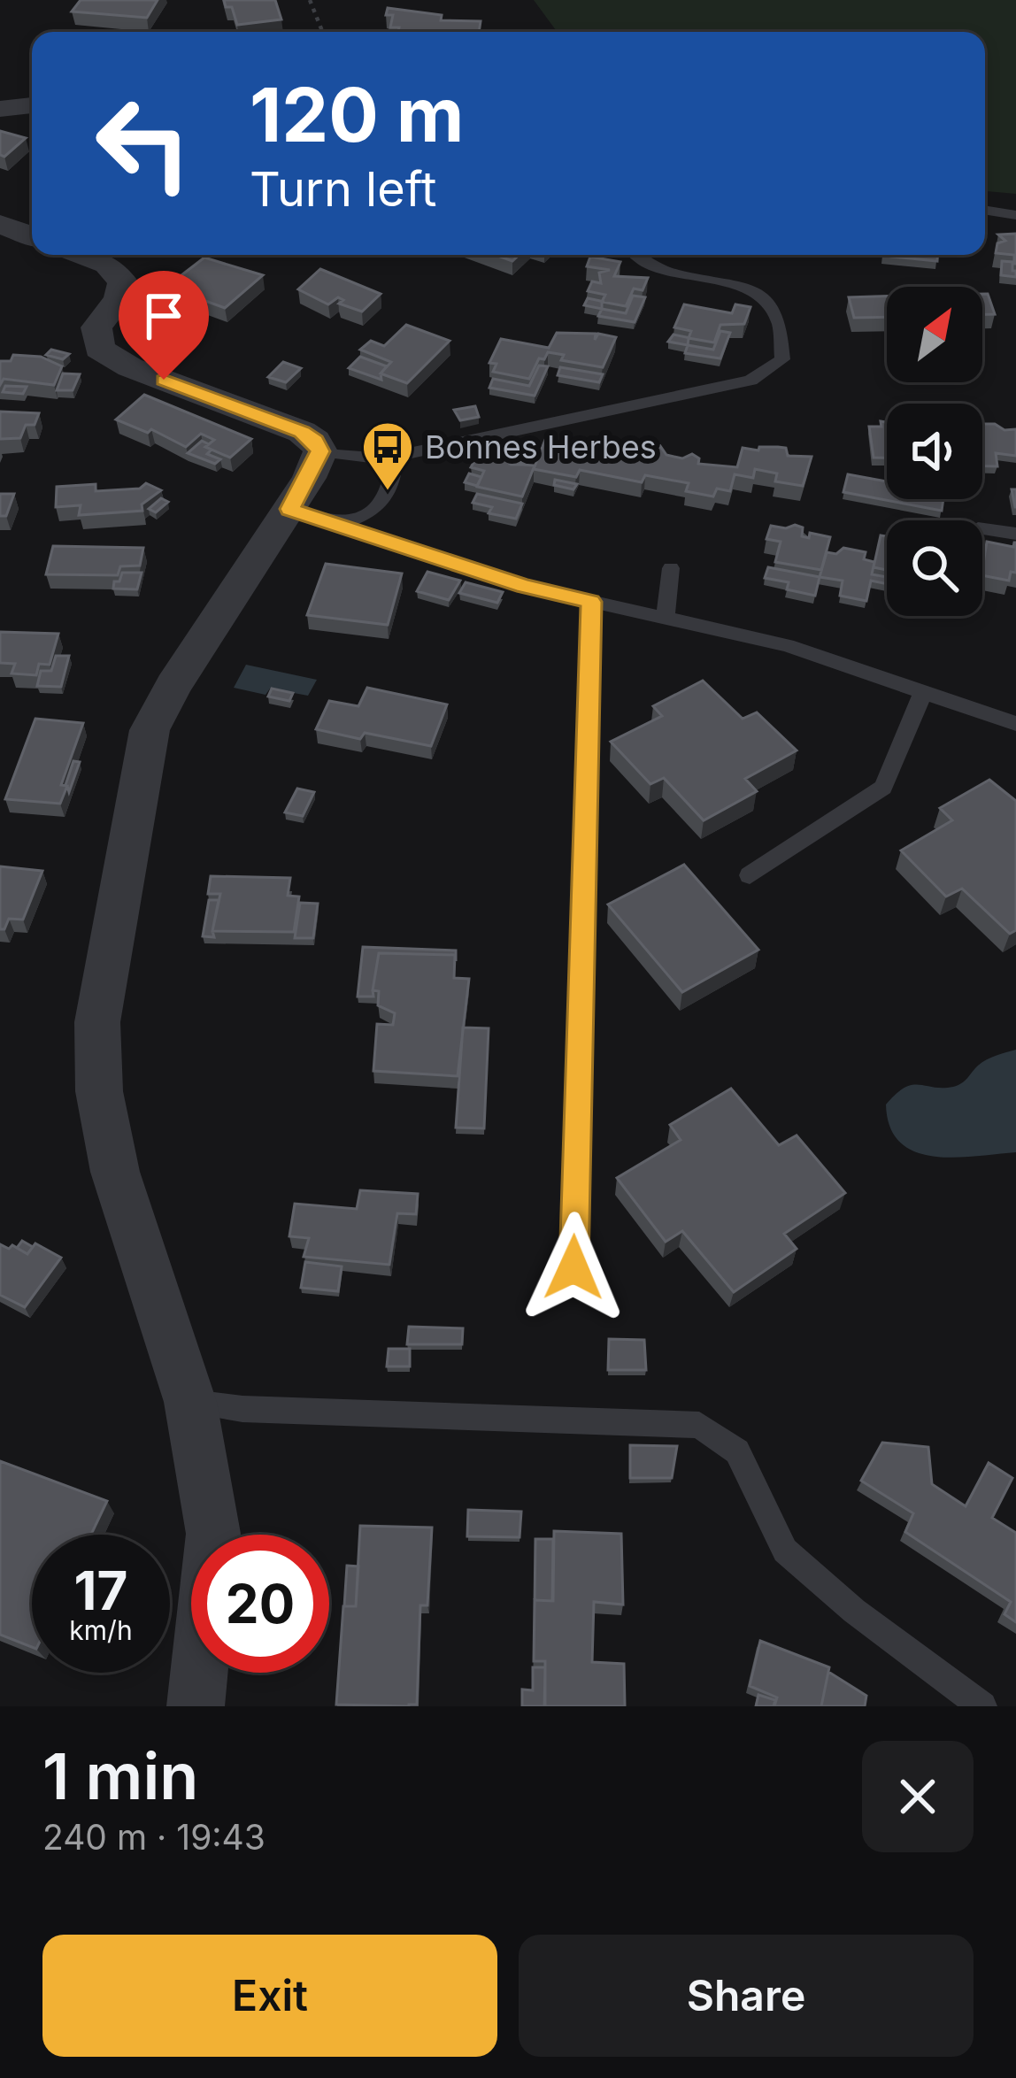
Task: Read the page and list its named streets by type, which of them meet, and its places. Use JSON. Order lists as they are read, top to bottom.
{
  "places": {
    "bus stop": ["Bonnes Herbes"]
  },
  "north": "top right",
  "page": {
    "turn": ["120 m", "Turn left"],
    "speed": "17 km/h",
    "limit": "20",
    "heading": ["1 min", "240 m · 19:43"],
    "buttons": ["Exit", "Share"]
  }
}
